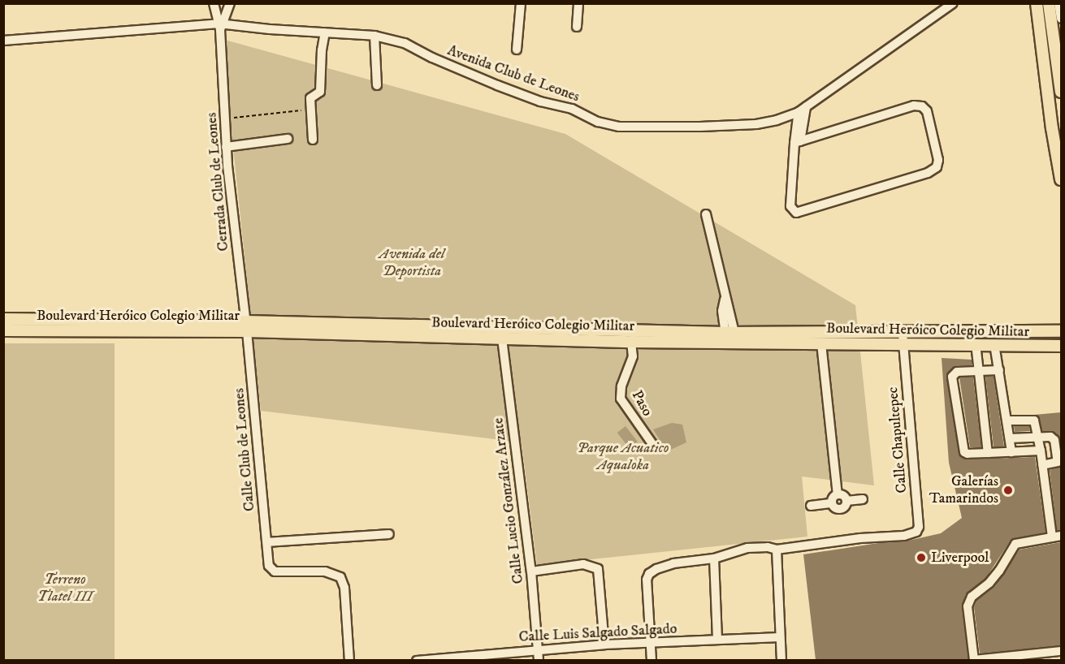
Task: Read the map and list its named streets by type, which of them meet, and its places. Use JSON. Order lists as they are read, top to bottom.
{
  "streets": {
    "main road": ["Boulevard Heróico Colegio Militar"],
    "street": [
      "Avenida Club de Leones",
      "Cerrada Club de Leones",
      "Paso",
      "Calle Chapultepec",
      "Calle Club de Leones",
      "Calle Lucio González Arzate",
      "Calle Luis Salgado Salgado"
    ]
  },
  "crossings": [
    ["Avenida Club de Leones", "Cerrada Club de Leones"],
    ["Cerrada Club de Leones", "Boulevard Heróico Colegio Militar"],
    ["Cerrada Club de Leones", "Calle Club de Leones"],
    ["Boulevard Heróico Colegio Militar", "Paso"],
    ["Boulevard Heróico Colegio Militar", "Calle Chapultepec"],
    ["Boulevard Heróico Colegio Militar", "Calle Club de Leones"],
    ["Boulevard Heróico Colegio Militar", "Calle Lucio González Arzate"],
    ["Calle Lucio González Arzate", "Calle Luis Salgado Salgado"]
  ],
  "parks": ["Avenida del Deportista", "Parque Acuatico Aqualoka", "Terreno Tlatel III"],
  "places": ["Galerías Tamarindos", "Liverpool"]
}
